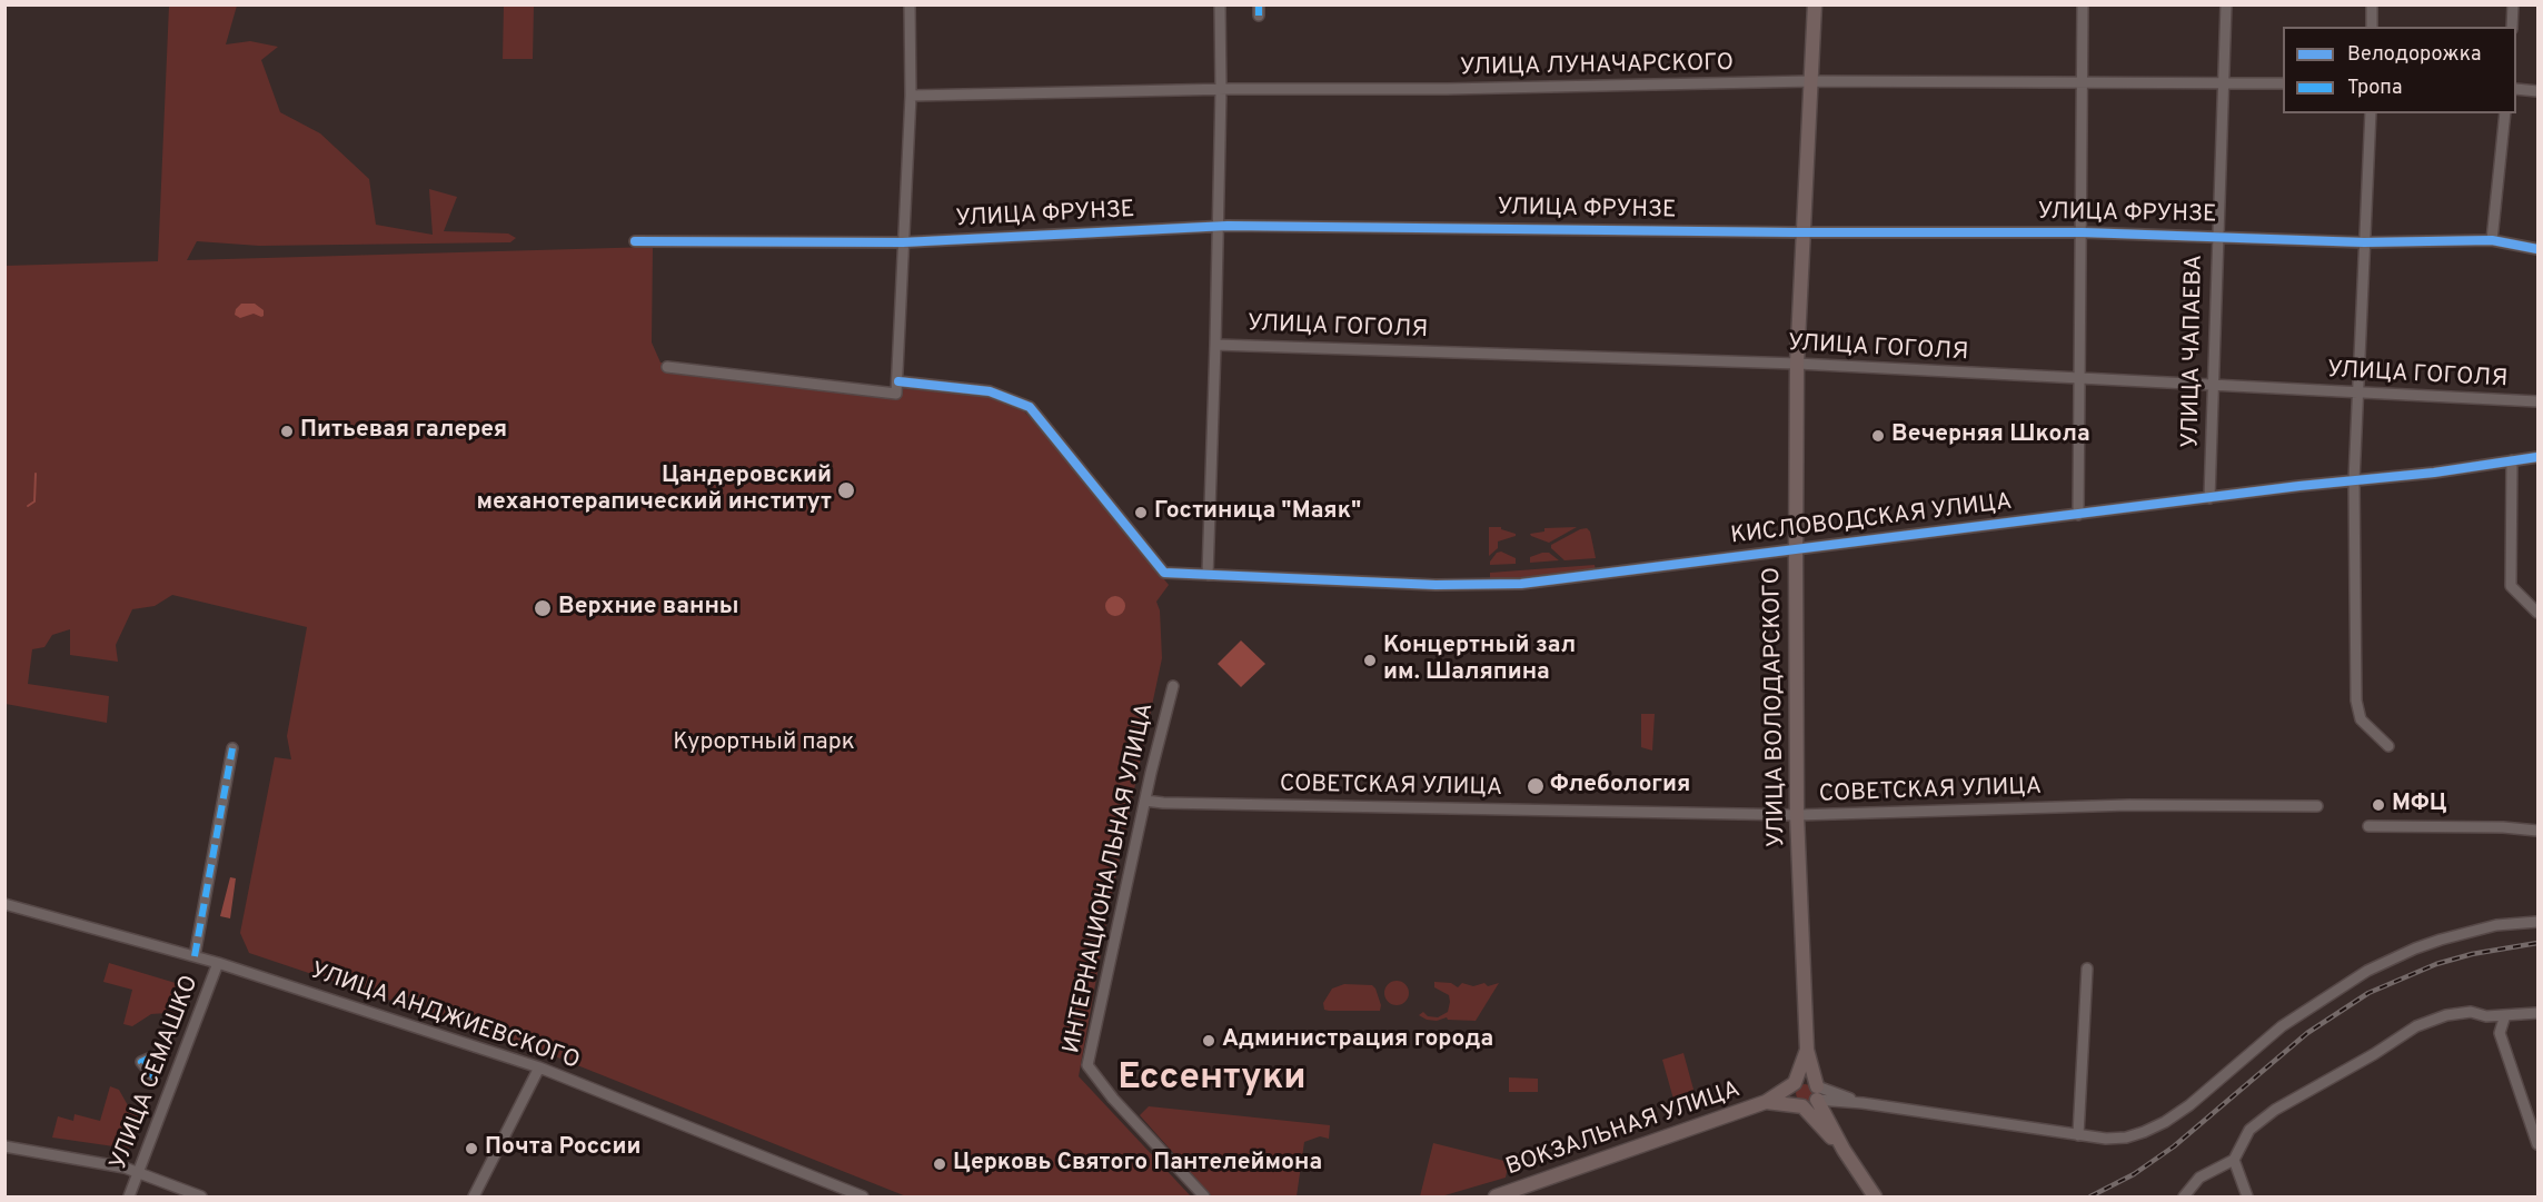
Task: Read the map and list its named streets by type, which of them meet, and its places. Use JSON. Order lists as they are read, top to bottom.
{
  "streets": {
    "main road": ["УЛИЦА ВОЛОДАРСКОГО", "ВОКЗАЛЬНАЯ УЛИЦА"],
    "street": [
      "УЛИЦА ЛУНАЧАРСКОГО",
      "УЛИЦА ФРУНЗЕ",
      "УЛИЦА ГОГОЛЯ",
      "УЛИЦА ЧАПАЕВА",
      "КИСЛОВОДСКАЯ УЛИЦА",
      "СОВЕТСКАЯ УЛИЦА",
      "ИНТЕРНАЦИОНАЛЬНАЯ УЛИЦА",
      "УЛИЦА АНДЖИЕВСКОГО",
      "УЛИЦА СЕМАШКО"
    ]
  },
  "crossings": [
    ["УЛИЦА ЛУНАЧАРСКОГО", "УЛИЦА ЧАПАЕВА"],
    ["УЛИЦА ЛУНАЧАРСКОГО", "УЛИЦА ВОЛОДАРСКОГО"],
    ["УЛИЦА ФРУНЗЕ", "УЛИЦА ЧАПАЕВА"],
    ["УЛИЦА ФРУНЗЕ", "УЛИЦА ВОЛОДАРСКОГО"],
    ["УЛИЦА ГОГОЛЯ", "УЛИЦА ЧАПАЕВА"],
    ["УЛИЦА ГОГОЛЯ", "УЛИЦА ВОЛОДАРСКОГО"],
    ["УЛИЦА ЧАПАЕВА", "КИСЛОВОДСКАЯ УЛИЦА"],
    ["КИСЛОВОДСКАЯ УЛИЦА", "УЛИЦА ВОЛОДАРСКОГО"],
    ["УЛИЦА ВОЛОДАРСКОГО", "СОВЕТСКАЯ УЛИЦА"],
    ["СОВЕТСКАЯ УЛИЦА", "ИНТЕРНАЦИОНАЛЬНАЯ УЛИЦА"],
    ["УЛИЦА АНДЖИЕВСКОГО", "УЛИЦА СЕМАШКО"]
  ],
  "districts": ["Ессентуки"],
  "parks": ["Курортный парк"],
  "places": [
    "Питьевая галерея",
    "Вечерняя Школа",
    "Цандеровский механотерапический институт",
    "Гостиница \"Маяк\"",
    "Верхние ванны",
    "Концертный зал им. Шаляпина",
    "Флебология",
    "МФЦ",
    "Администрация города",
    "Почта России",
    "Церковь Святого Пантелеймона"
  ],
  "legend": ["Велодорожка", "Тропа"]
}
